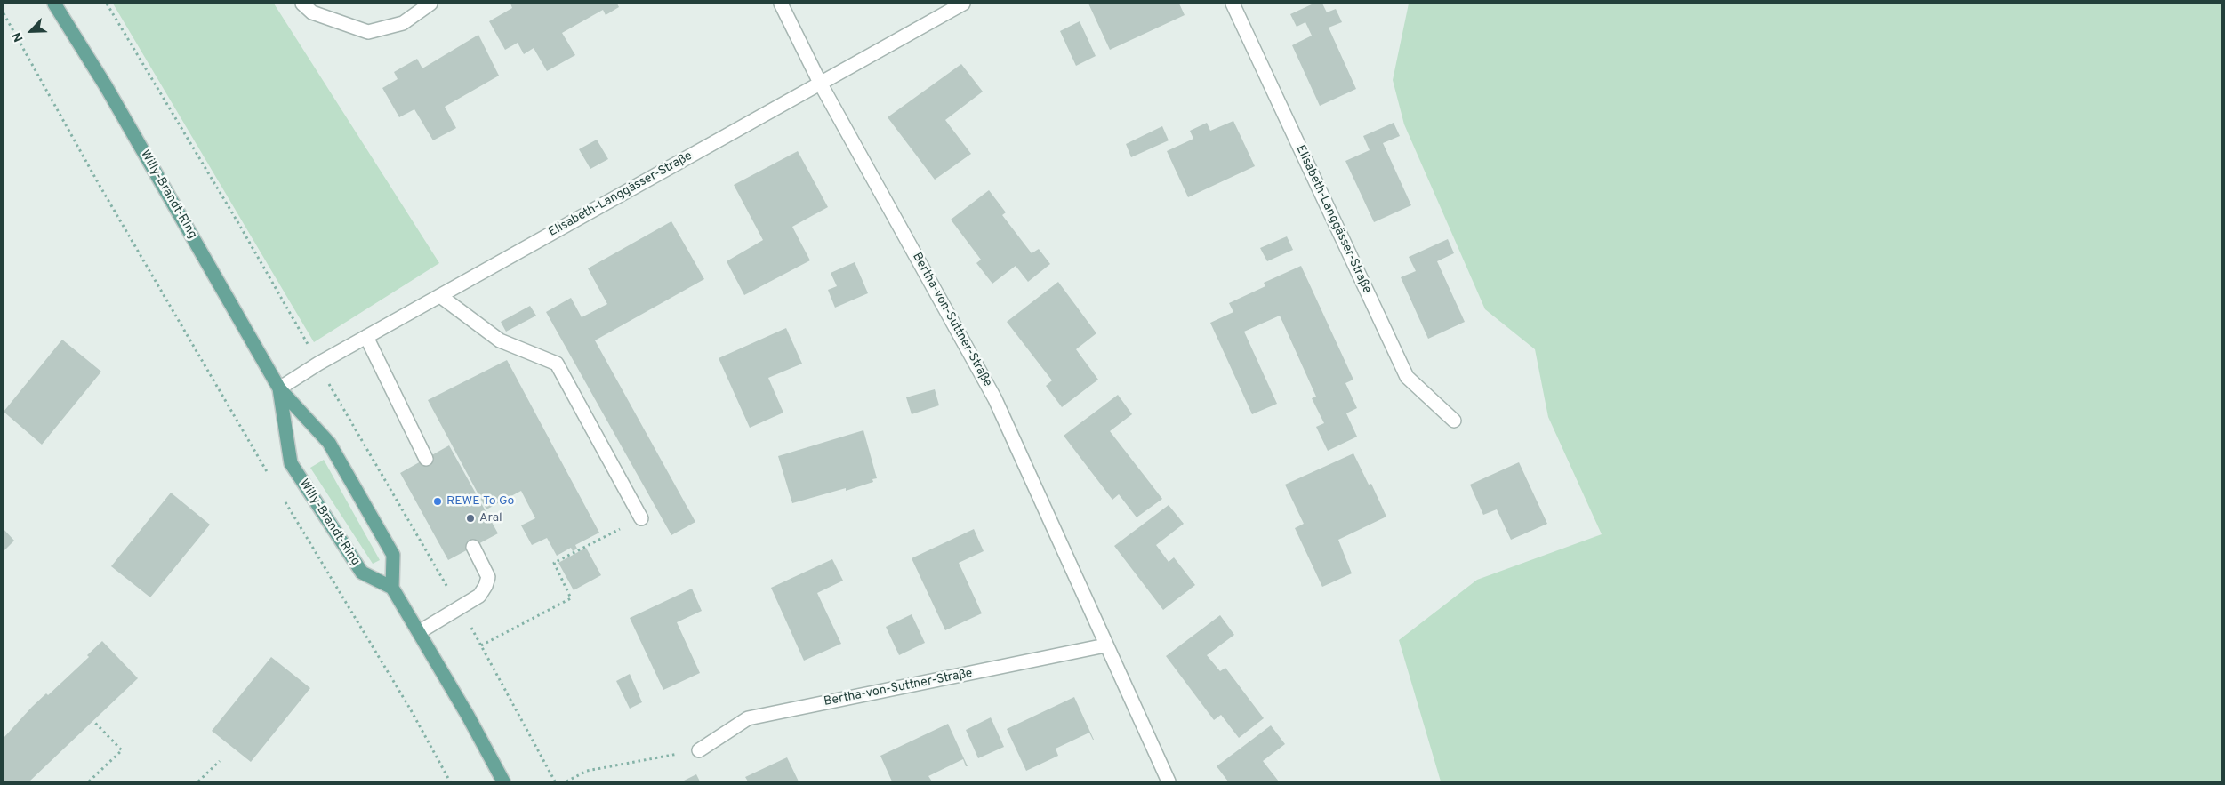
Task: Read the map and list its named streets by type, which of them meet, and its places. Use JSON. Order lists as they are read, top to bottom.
{
  "streets": {
    "main road": ["Willy-Brandt-Ring"],
    "street": ["Elisabeth-Langgässer-Straße", "Bertha-von-Suttner-Straße"]
  },
  "crossings": [
    ["Willy-Brandt-Ring", "Elisabeth-Langgässer-Straße"],
    ["Elisabeth-Langgässer-Straße", "Bertha-von-Suttner-Straße"]
  ],
  "places": ["REWE To Go", "Aral"],
  "north": "bottom left"
}
